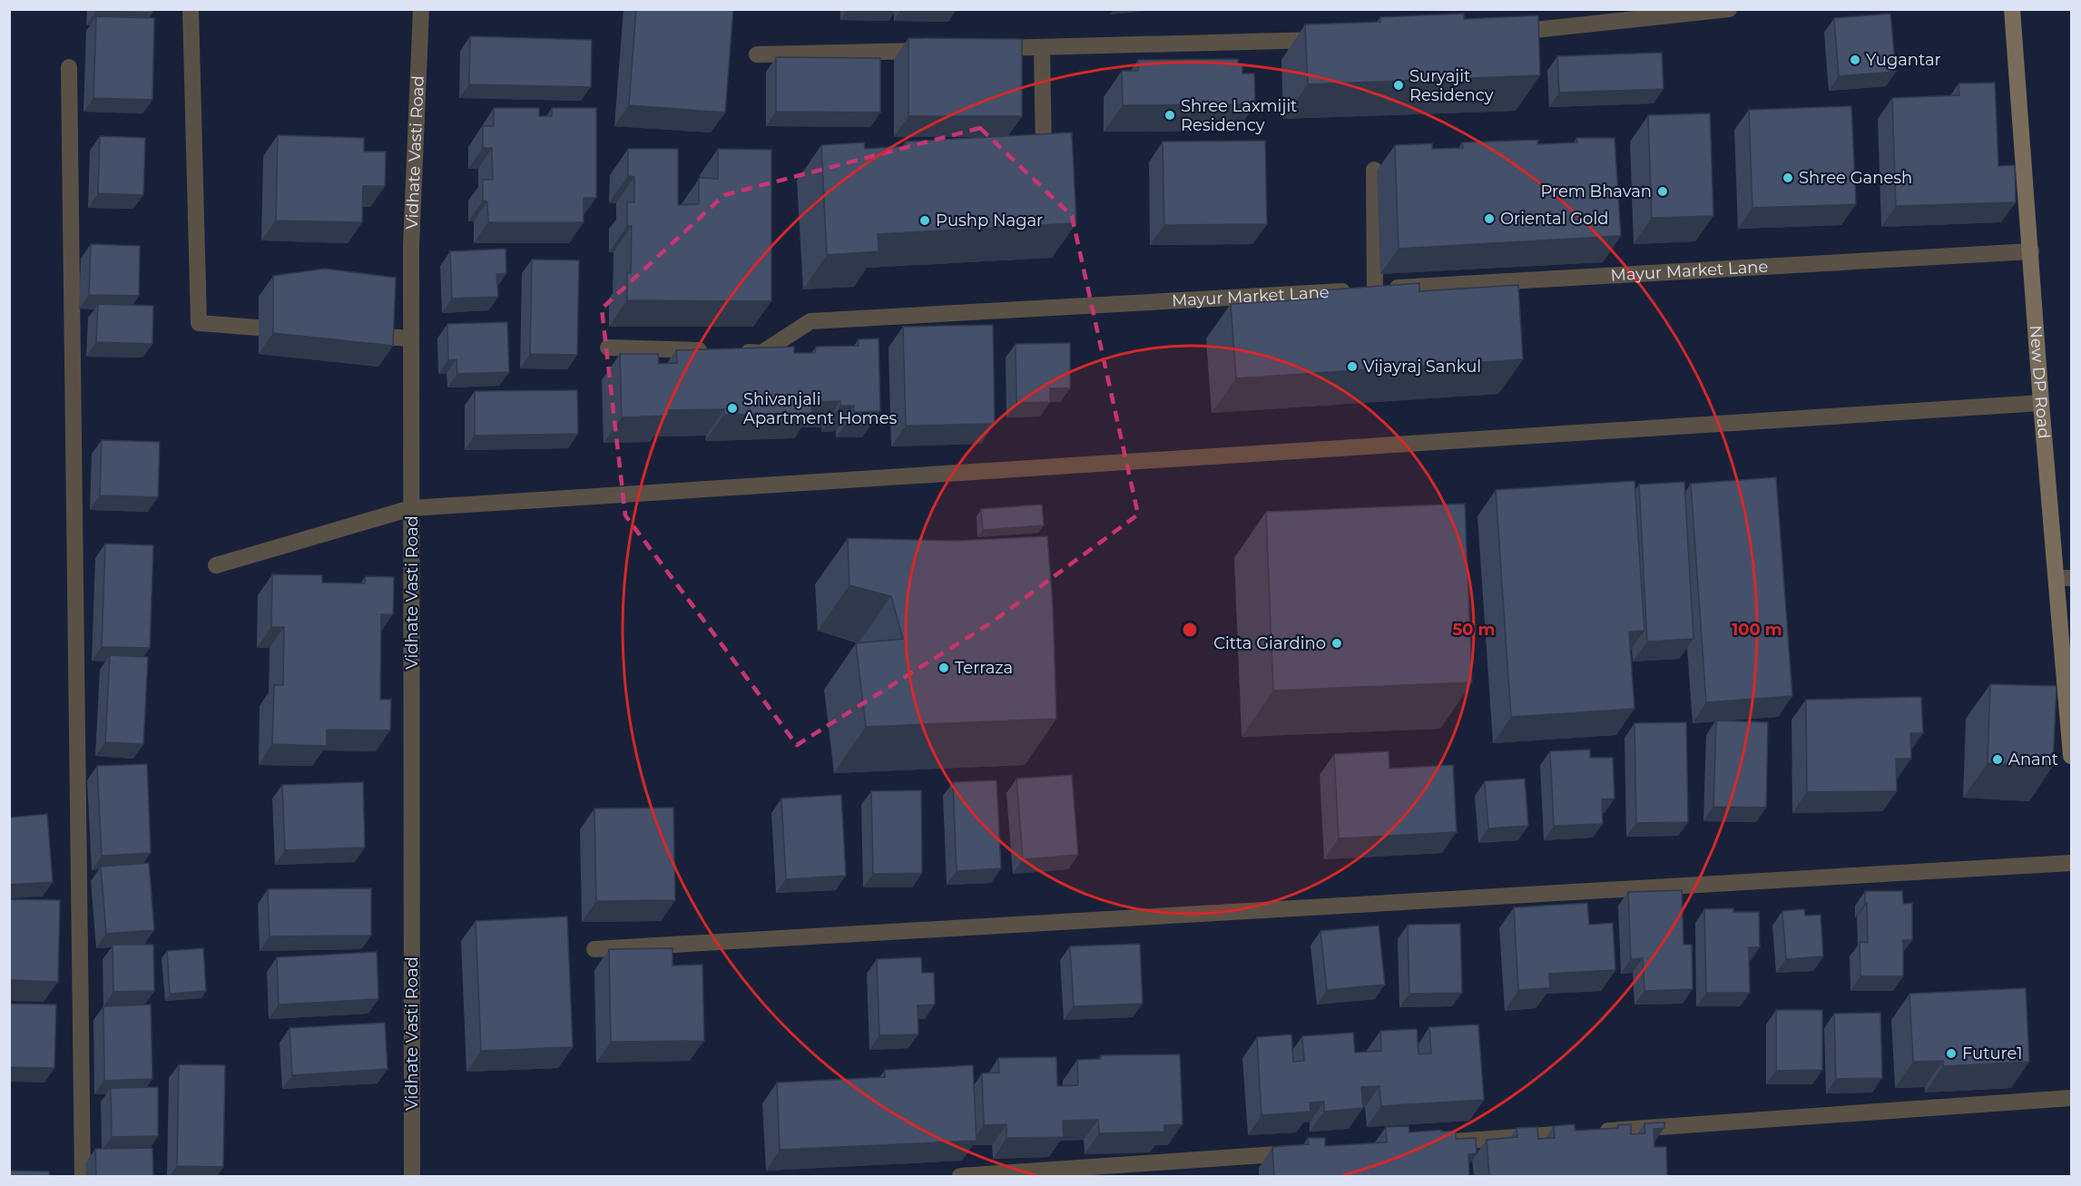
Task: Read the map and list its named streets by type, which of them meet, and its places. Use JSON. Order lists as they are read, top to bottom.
{
  "streets": {
    "street": ["Vidhate Vasti Road", "Mayur Market Lane", "New DP Road"]
  },
  "crossings": [
    ["Mayur Market Lane", "New DP Road"]
  ],
  "places": [
    "Yugantar",
    "Suryajit Residency",
    "Shree Laxmijit Residency",
    "Shree Ganesh",
    "Prem Bhavan",
    "Oriental Gold",
    "Pushp Nagar",
    "Vijayraj Sankul",
    "Shivanjali Apartment Homes",
    "Citta Giardino",
    "Terraza",
    "Anant",
    "Future1"
  ],
  "rings": ["50 m", "100 m"]
}
